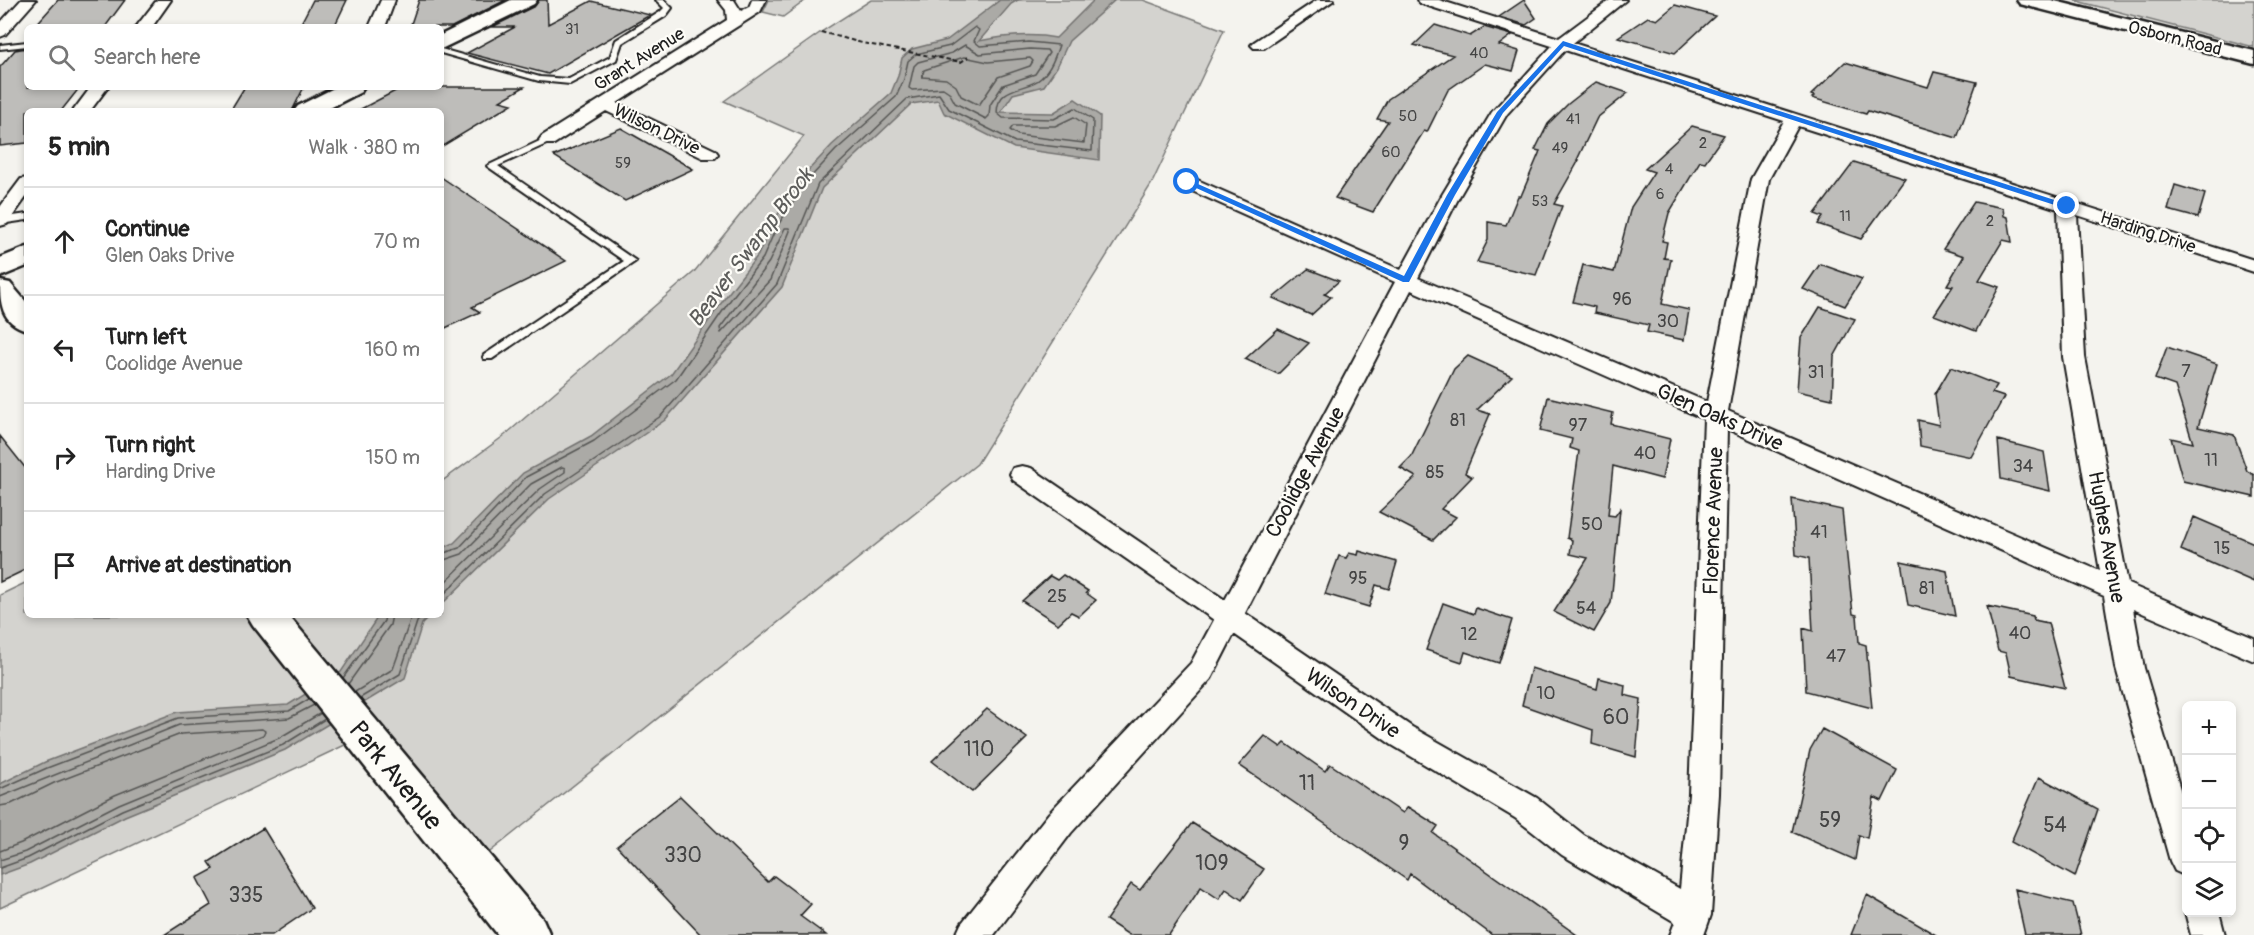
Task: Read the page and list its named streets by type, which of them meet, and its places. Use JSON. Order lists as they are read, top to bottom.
{
  "streets": {
    "street": [
      "Osborn Road",
      "Grant Avenue",
      "Wilson Drive",
      "Harding Drive",
      "Glen Oaks Drive",
      "Coolidge Avenue",
      "Florence Avenue",
      "Hughes Avenue",
      "Park Avenue"
    ]
  },
  "crossings": [
    ["Grant Avenue", "Wilson Drive"],
    ["Wilson Drive", "Coolidge Avenue"],
    ["Wilson Drive", "Florence Avenue"],
    ["Harding Drive", "Coolidge Avenue"],
    ["Harding Drive", "Florence Avenue"],
    ["Harding Drive", "Hughes Avenue"],
    ["Glen Oaks Drive", "Coolidge Avenue"],
    ["Glen Oaks Drive", "Florence Avenue"],
    ["Glen Oaks Drive", "Hughes Avenue"]
  ],
  "water": ["Beaver Swamp Brook"],
  "house_numbers": [
    "31",
    "40",
    "50",
    "41",
    "2",
    "49",
    "60",
    "59",
    "4",
    "6",
    "53",
    "11",
    "2",
    "96",
    "30",
    "7",
    "31",
    "81",
    "97",
    "40",
    "11",
    "34",
    "85",
    "50",
    "41",
    "15",
    "95",
    "81",
    "25",
    "54",
    "40",
    "12",
    "47",
    "10",
    "60",
    "110",
    "11",
    "59",
    "54",
    "9",
    "330",
    "109",
    "335"
  ],
  "page": {
    "search": "Search here",
    "heading": ["5 min", "Walk · 380 m"],
    "list": [
      ["Continue", "Glen Oaks Drive", "70 m"],
      ["Turn left", "Coolidge Avenue", "160 m"],
      ["Turn right", "Harding Drive", "150 m"],
      "Arrive at destination"
    ],
    "map_buttons": ["+", "−"]
  }
}
